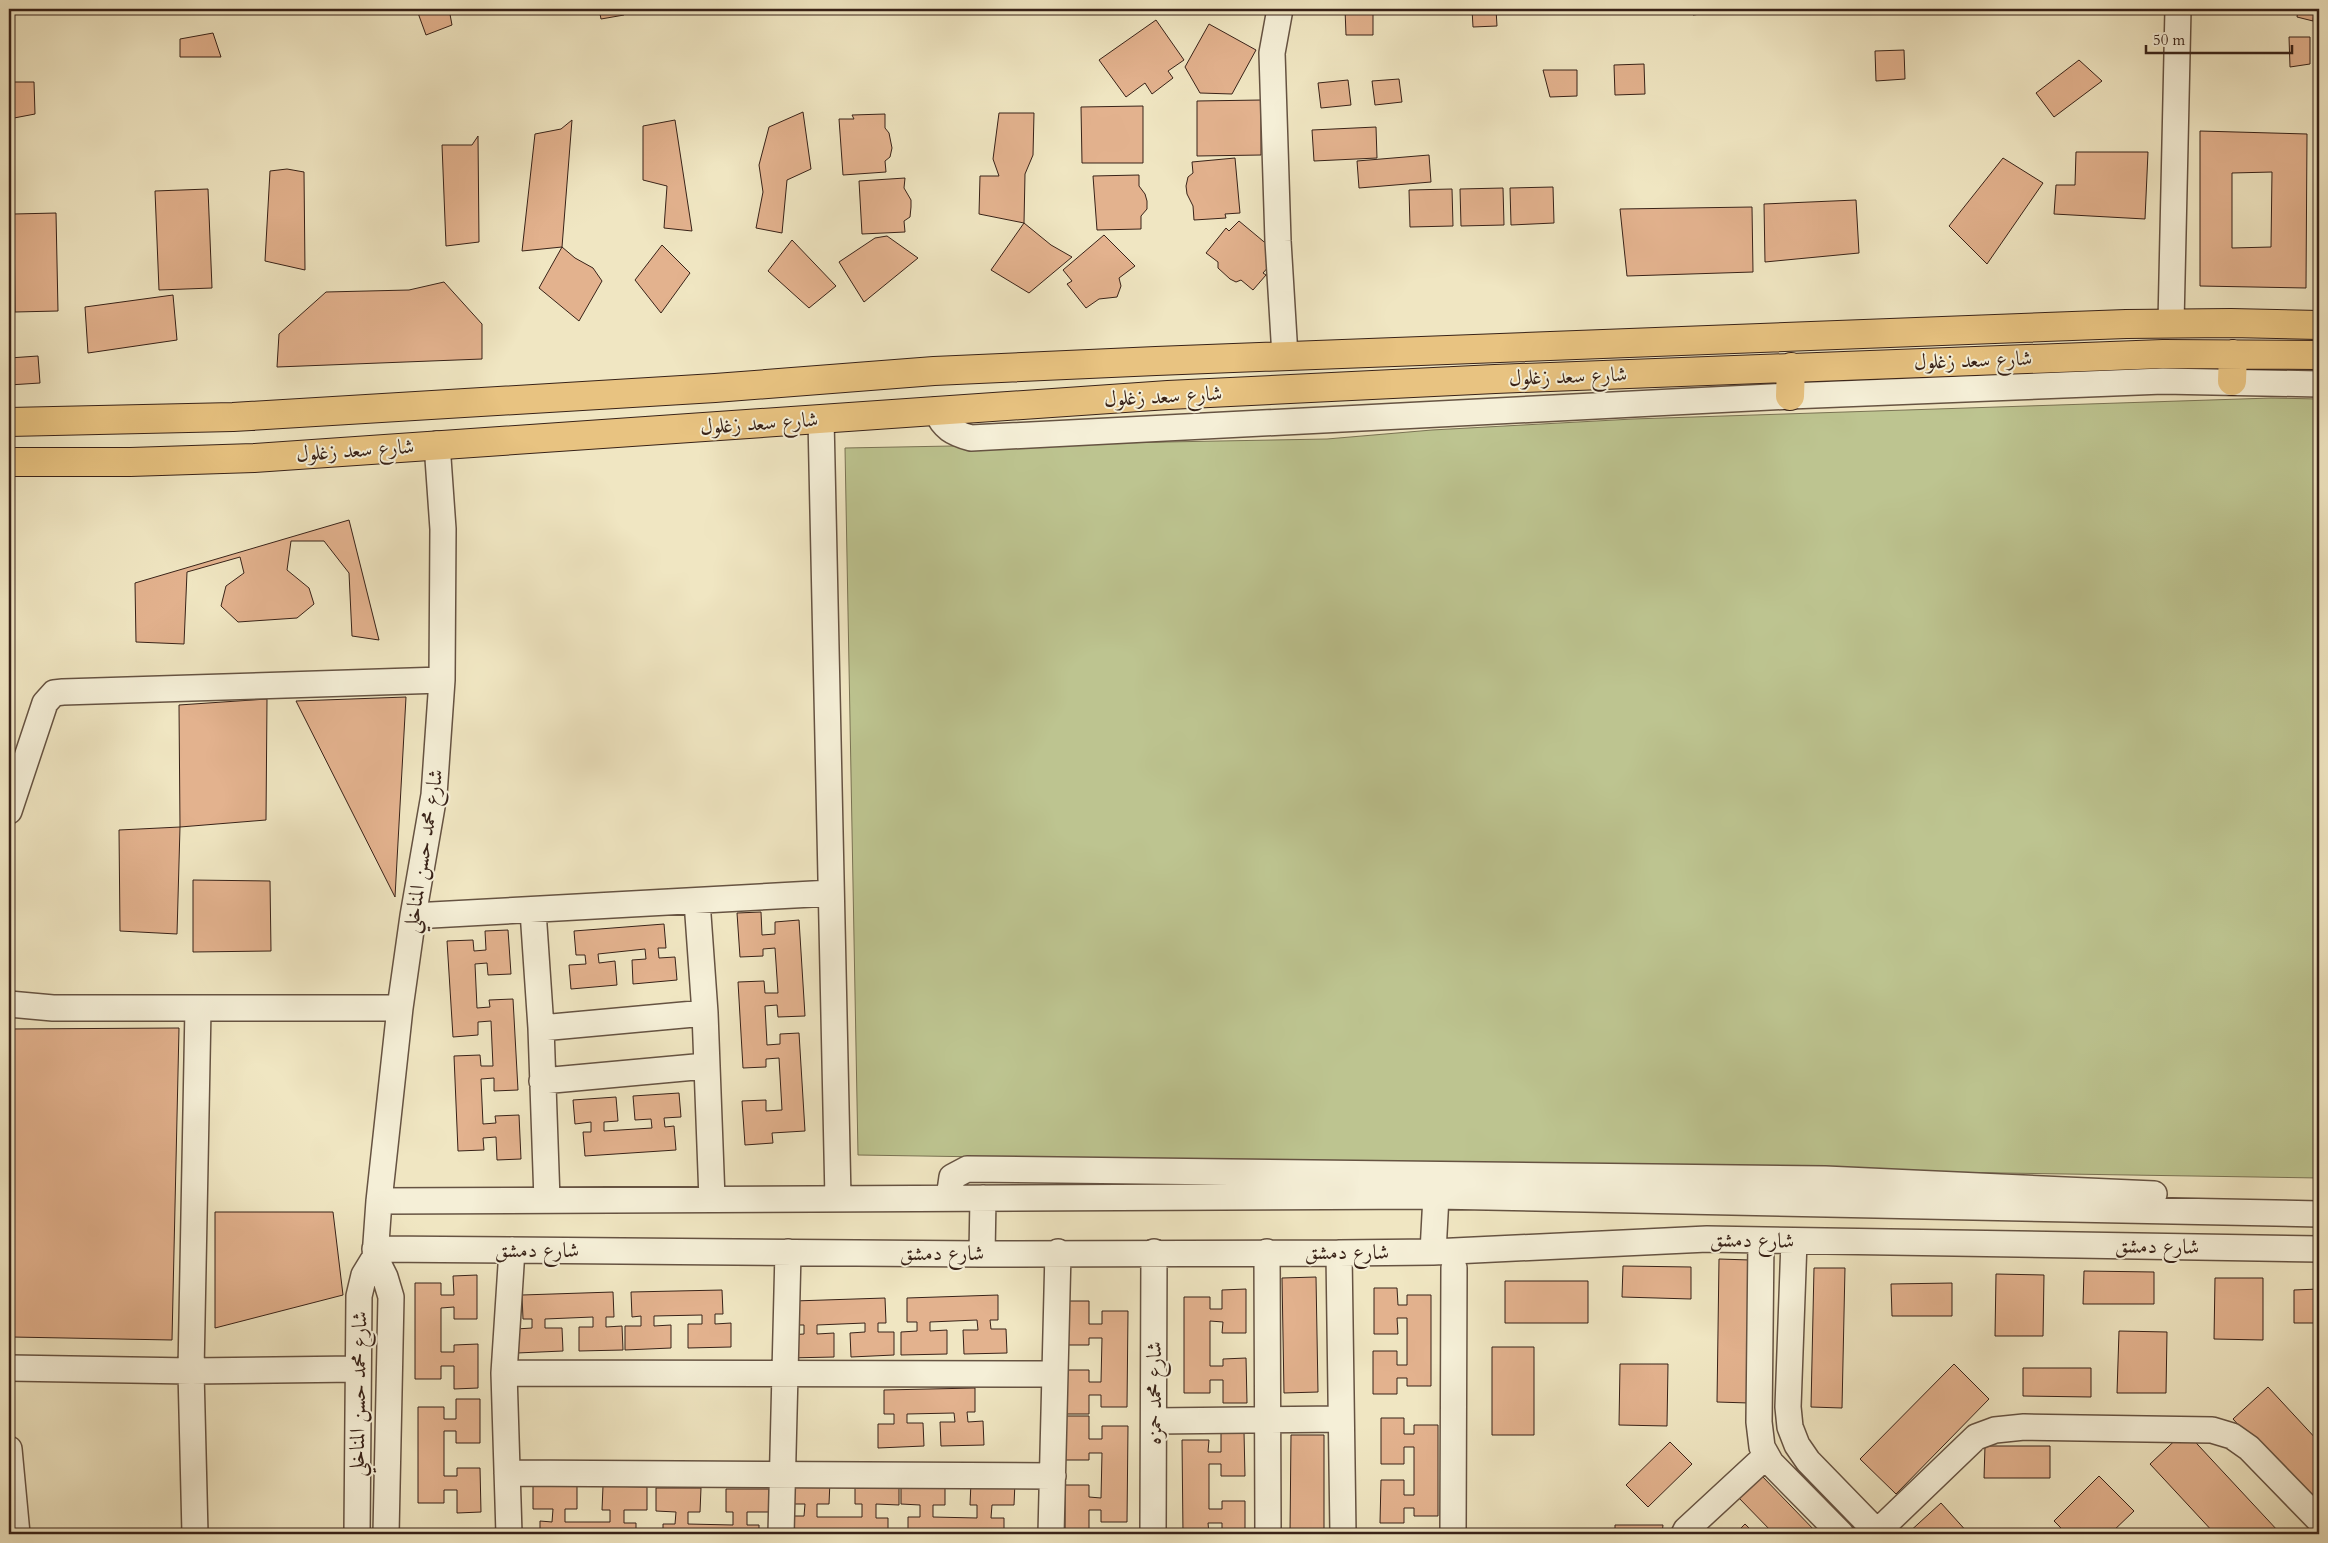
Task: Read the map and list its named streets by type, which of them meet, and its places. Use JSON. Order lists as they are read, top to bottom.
{
  "streets": {
    "main road": ["شارع سعد زغلول"],
    "street": ["شارع محمد حسن المناخلي", "شارع دمشق", "شارع محمد حمزه"]
  },
  "crossings": [
    ["شارع سعد زغلول", "شارع محمد حسن المناخلي"],
    ["شارع محمد حسن المناخلي", "شارع دمشق"],
    ["شارع دمشق", "شارع محمد حمزه"]
  ],
  "scale_bar": "50 m"
}
